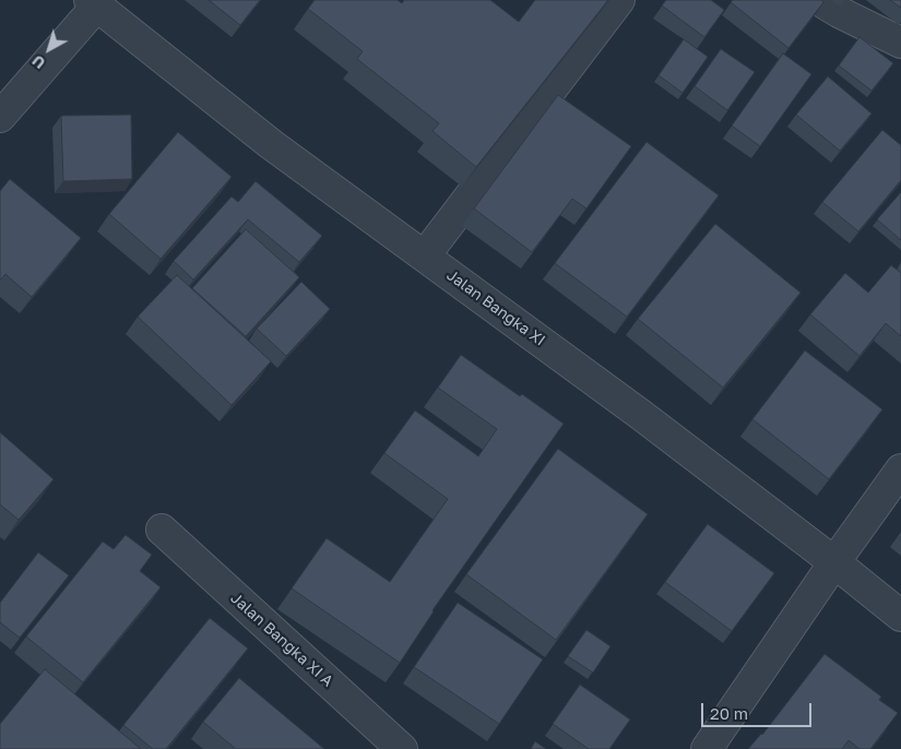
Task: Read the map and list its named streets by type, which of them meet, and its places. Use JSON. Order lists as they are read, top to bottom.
{
  "streets": {
    "street": ["Jalan Bangka XI", "Jalan Bangka XI A"]
  },
  "scale_bar": "20 m",
  "north": "bottom left"
}
